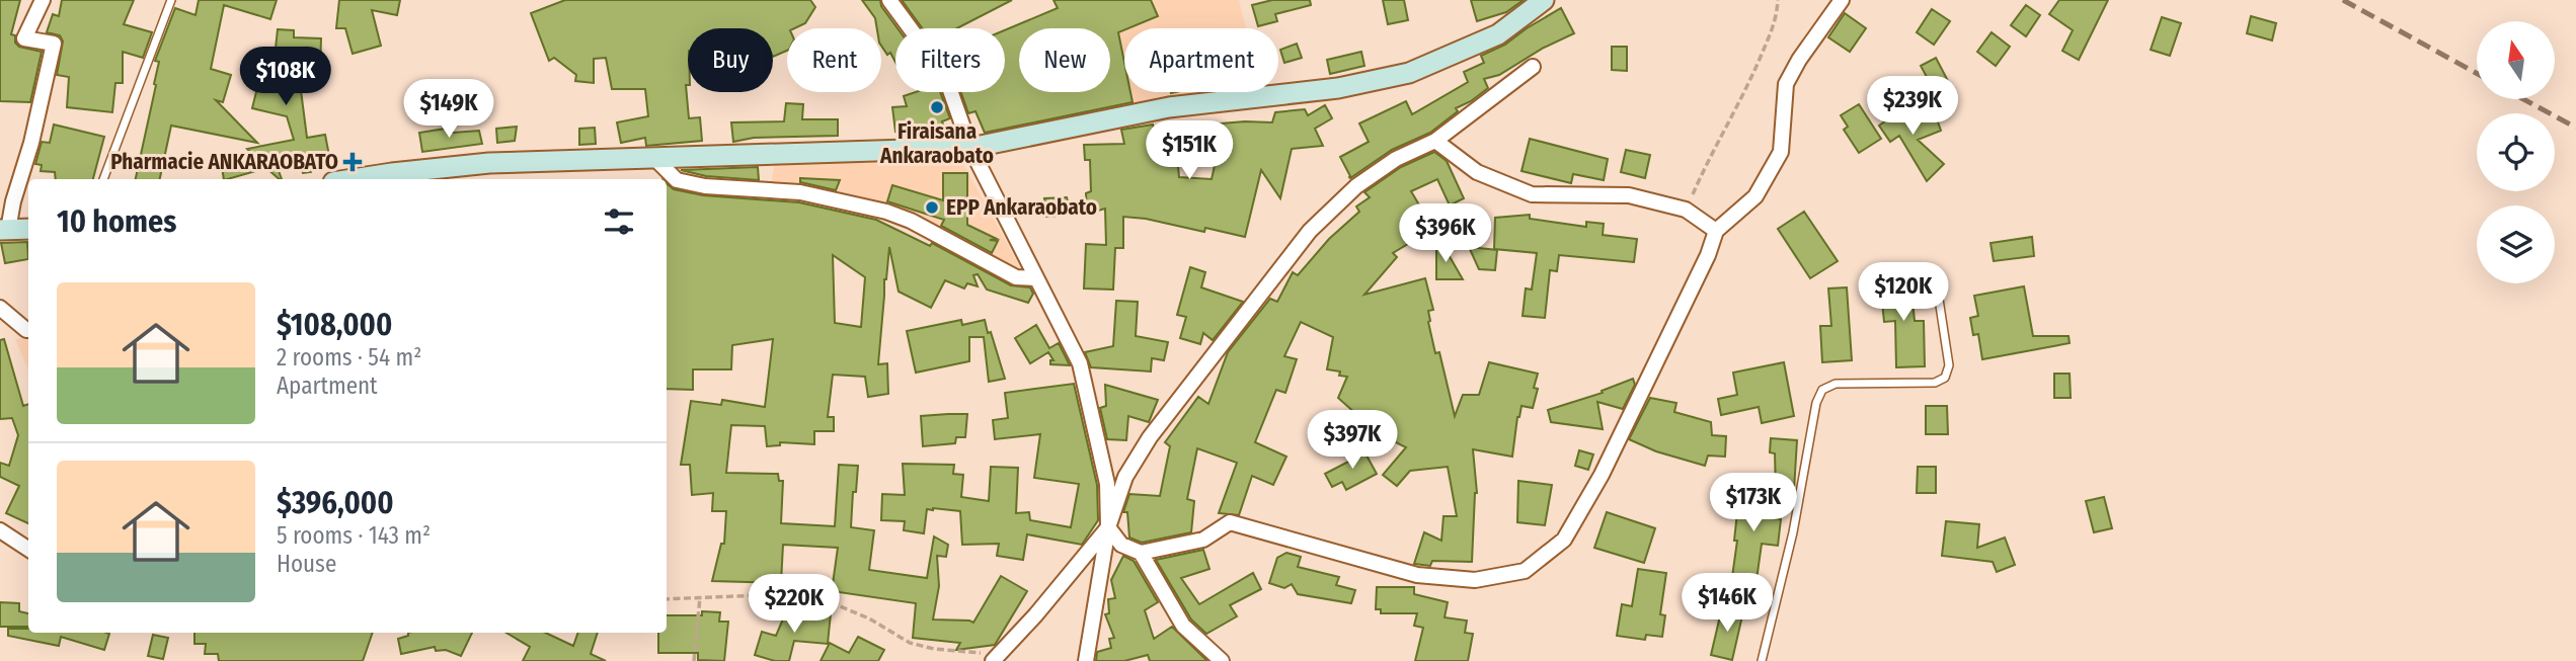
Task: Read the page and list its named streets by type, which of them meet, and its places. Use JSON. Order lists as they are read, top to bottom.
{
  "places": {
    "other": ["Firaisana Ankaraobato", "EPP Ankaraobato"],
    "health": ["Pharmacie ANKARAOBATO"]
  },
  "north": "top",
  "page": {
    "chip": [
      "Buy",
      "Rent",
      "Filters",
      "New",
      "Apartment"
    ],
    "price": [
      "$108K",
      "$239K",
      "$149K",
      "$151K",
      "$396K",
      "$120K",
      "$397K",
      "$173K",
      "$146K",
      "$220K"
    ],
    "heading": "10 homes",
    "list": [
      {
        "name": "$108,000",
        "note": "2 rooms · 54 m² · Apartment"
      },
      {
        "name": "$396,000",
        "note": "5 rooms · 143 m² · House"
      }
    ]
  }
}
